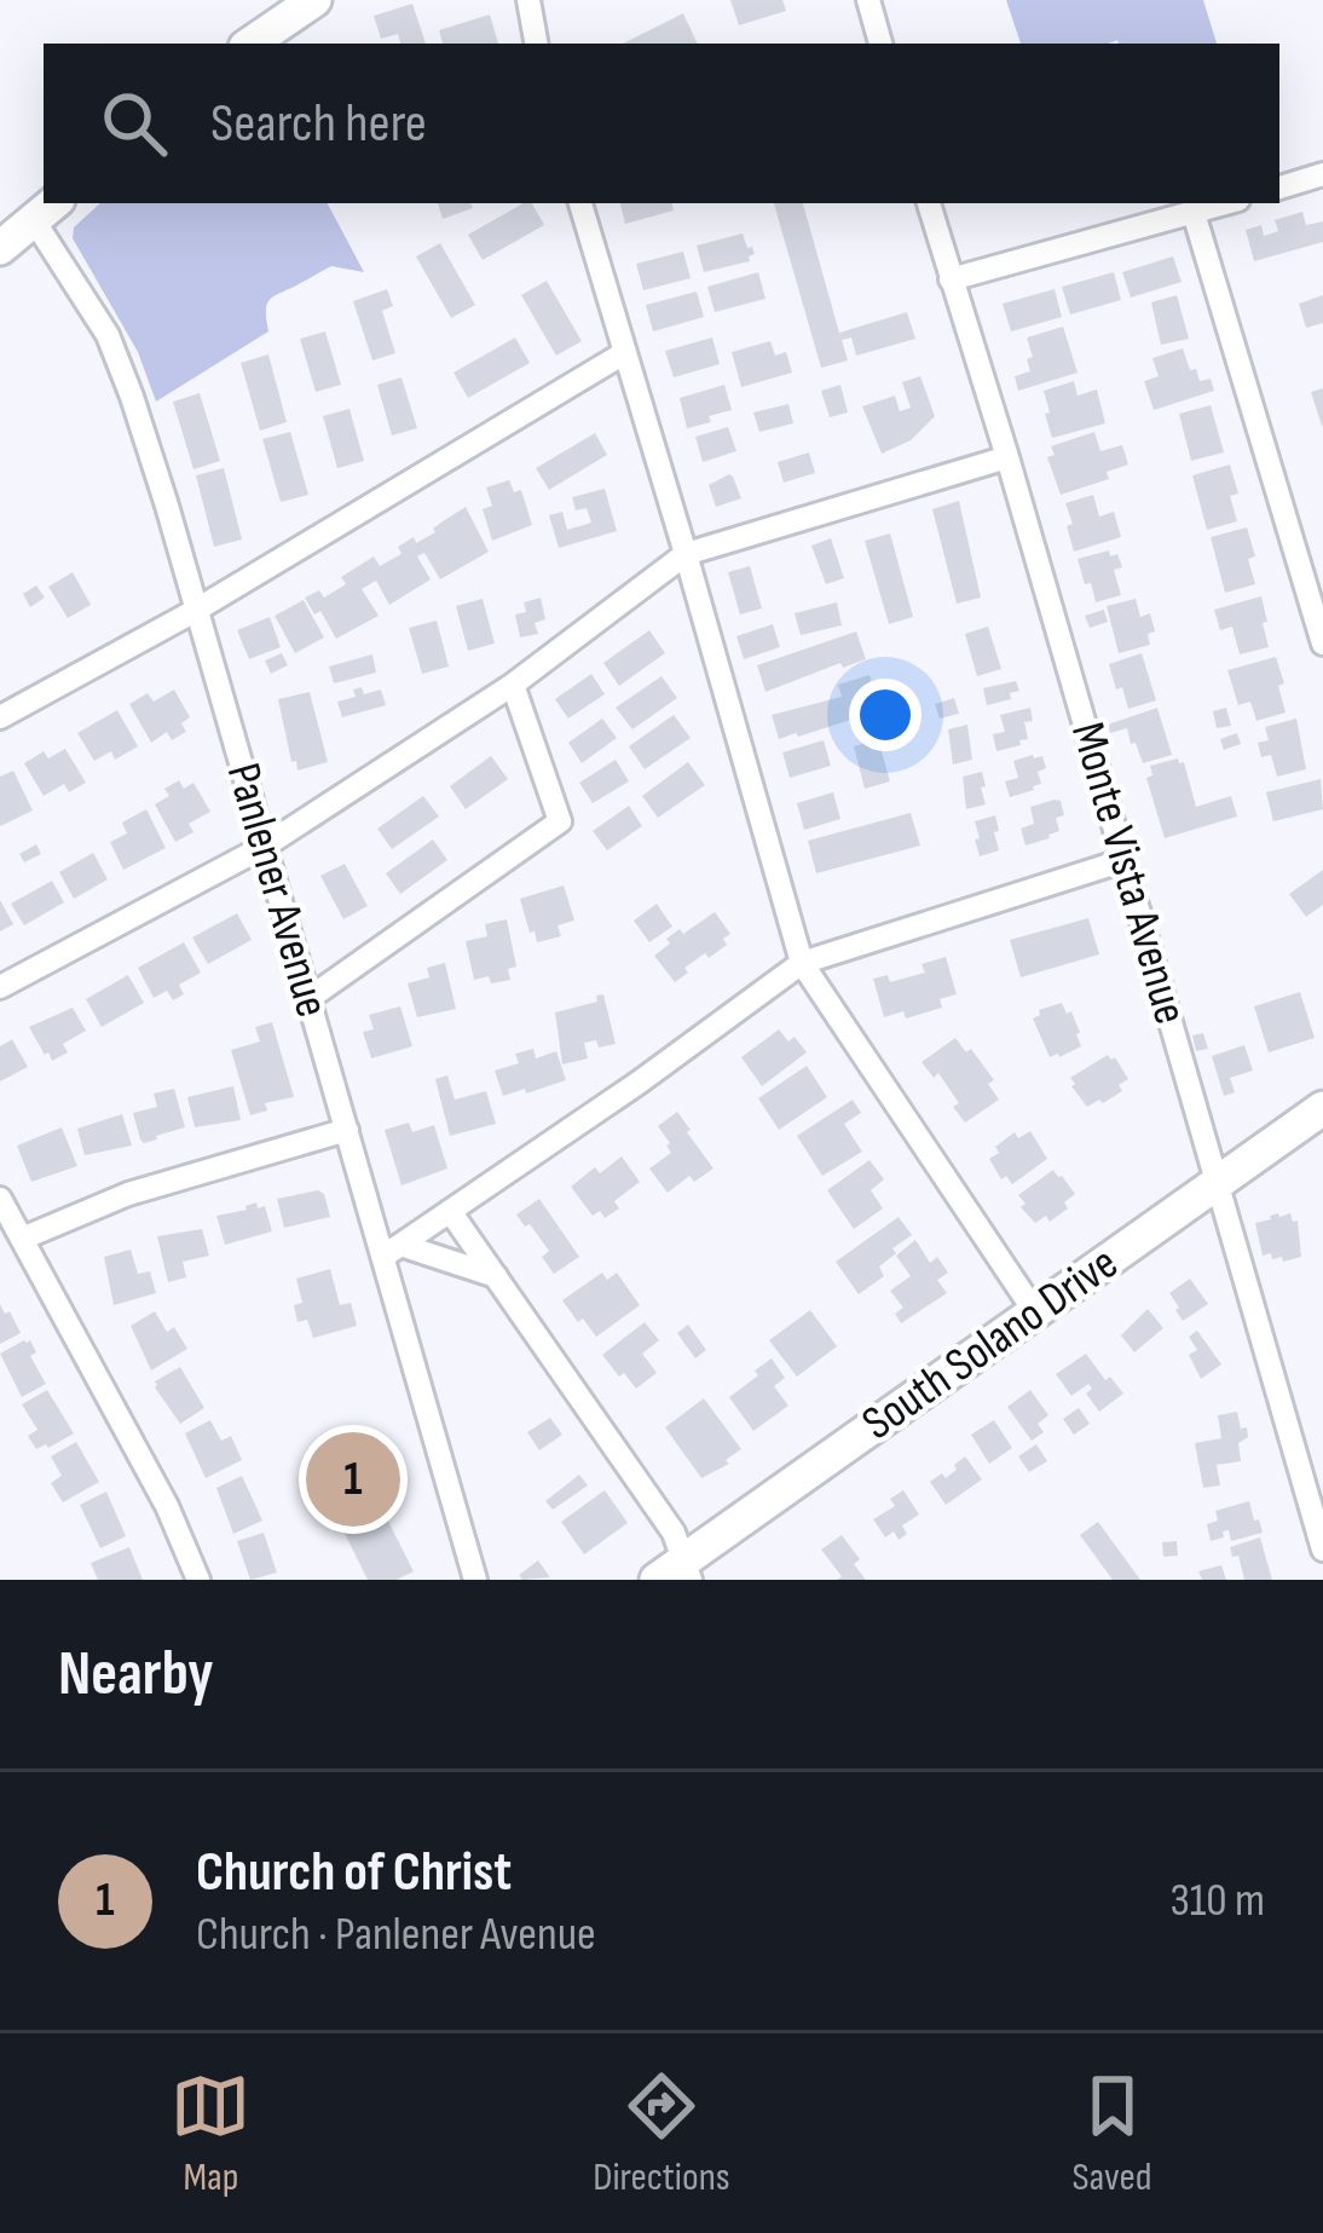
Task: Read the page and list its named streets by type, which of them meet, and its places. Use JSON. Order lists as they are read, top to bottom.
{
  "streets": {
    "street": ["Monte Vista Avenue", "Panlener Avenue", "South Solano Drive"]
  },
  "crossings": [
    ["Monte Vista Avenue", "South Solano Drive"]
  ],
  "page": {
    "search": "Search here",
    "pins": "1",
    "heading": "Nearby",
    "list": [
      {
        "mark": "1",
        "name": "Church of Christ",
        "note": "Church · Panlener Avenue",
        "value": "310 m"
      }
    ],
    "nav": ["Map", "Directions", "Saved"]
  }
}
